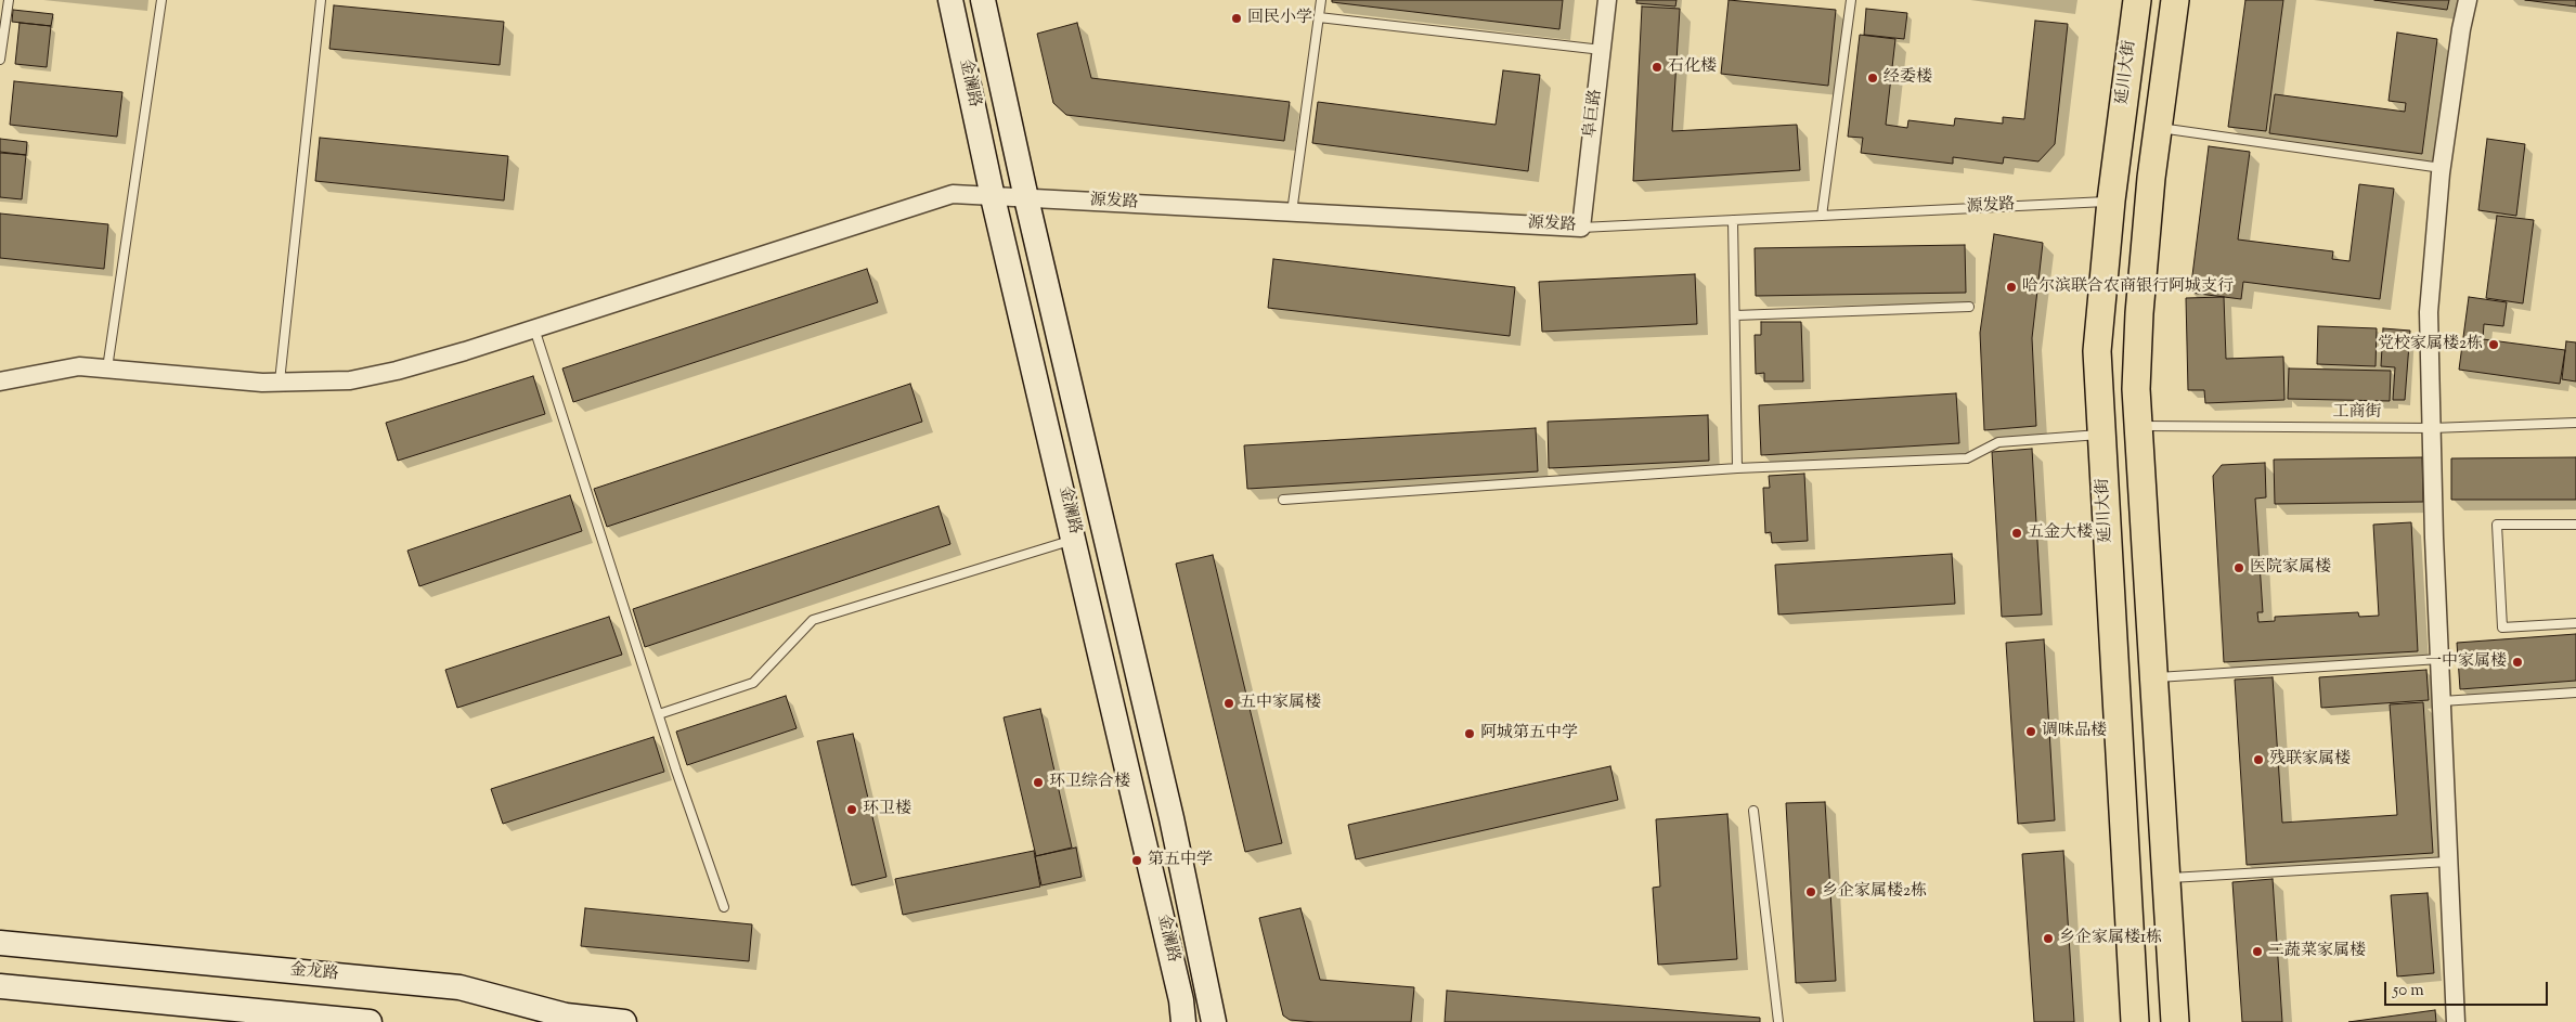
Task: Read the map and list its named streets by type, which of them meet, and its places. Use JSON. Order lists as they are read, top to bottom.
{
  "streets": {
    "main road": ["延川大街"],
    "street": [
      "金澜路",
      "阜巨路",
      "源发路",
      "金龙路"
    ],
    "lane": ["工商街"]
  },
  "crossings": [
    ["延川大街", "源发路"],
    ["金澜路", "源发路"],
    ["阜巨路", "源发路"]
  ],
  "places": [
    "回民小学",
    "石化楼",
    "经委楼",
    "哈尔滨联合农商银行阿城支行",
    "党校家属楼2栋",
    "五金大楼",
    "医院家属楼",
    "一中家属楼",
    "五中家属楼",
    "调味品楼",
    "阿城第五中学",
    "残联家属楼",
    "环卫综合楼",
    "环卫楼",
    "第五中学",
    "乡企家属楼2栋",
    "乡企家属楼1栋",
    "二蔬菜家属楼"
  ],
  "scale_bar": "50 m"
}
